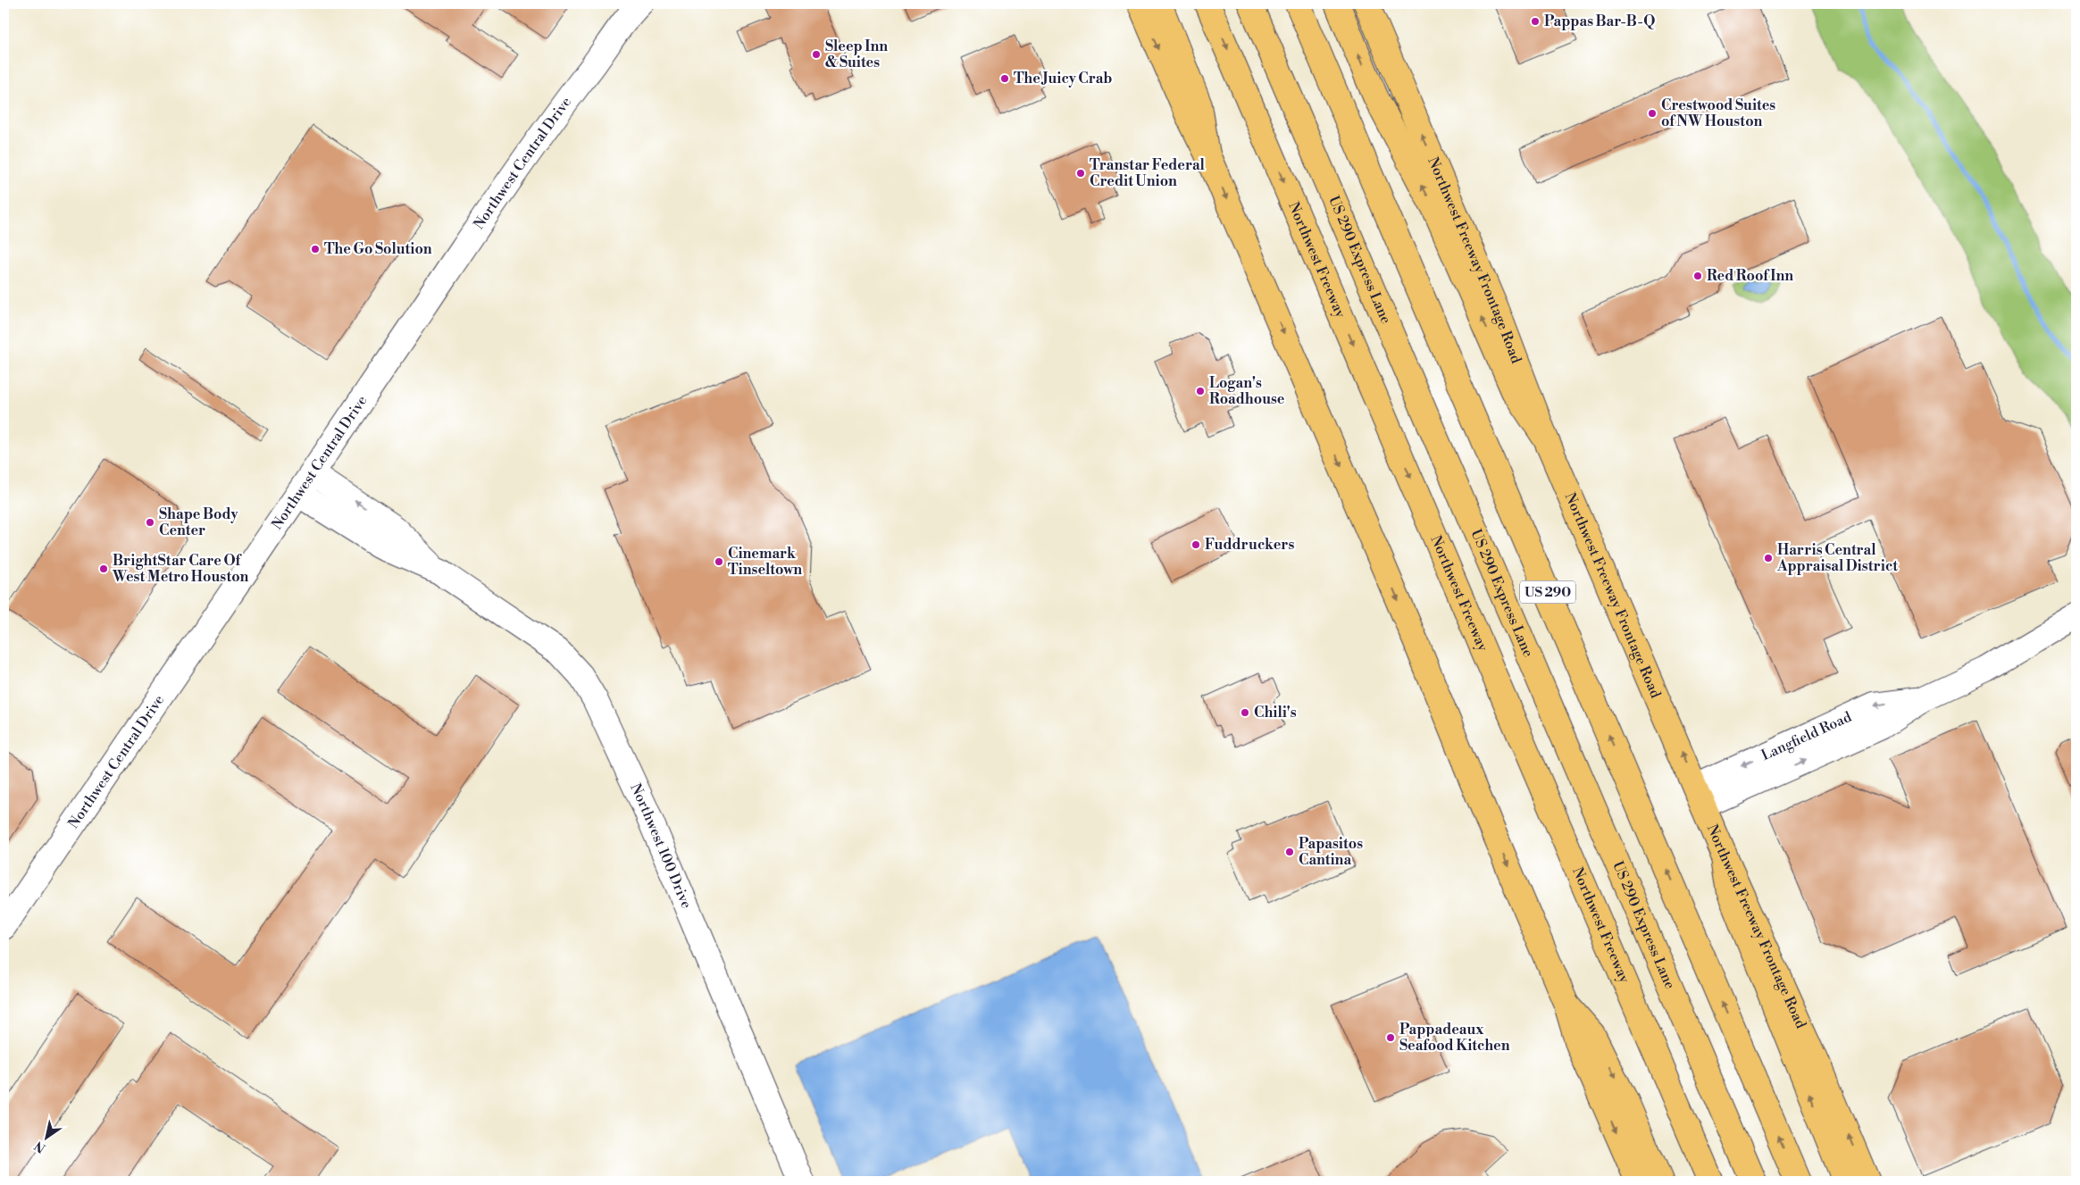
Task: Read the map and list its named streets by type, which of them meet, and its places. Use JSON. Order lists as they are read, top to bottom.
{
  "streets": {
    "main road": [
      "Northwest Freeway",
      "US 290 Express Lane",
      "Northwest Freeway Frontage Road",
      "US 290"
    ],
    "street": ["Northwest Central Drive", "Langfield Road", "Northwest 100 Drive"]
  },
  "crossings": [
    ["Northwest Central Drive", "Northwest 100 Drive"],
    ["Northwest Freeway Frontage Road", "Langfield Road"]
  ],
  "places": [
    "Pappas Bar-B-Q",
    "Sleep Inn & Suites",
    "The Juicy Crab",
    "Crestwood Suites of NW Houston",
    "Transtar Federal Credit Union",
    "The Go Solution",
    "Red Roof Inn",
    "Logan's Roadhouse",
    "Shape Body Center",
    "Fuddruckers",
    "Harris Central Appraisal District",
    "Cinemark Tinseltown",
    "BrightStar Care Of West Metro Houston",
    "Chili's",
    "Papasitos Cantina",
    "Pappadeaux Seafood Kitchen"
  ],
  "north": "bottom left"
}
